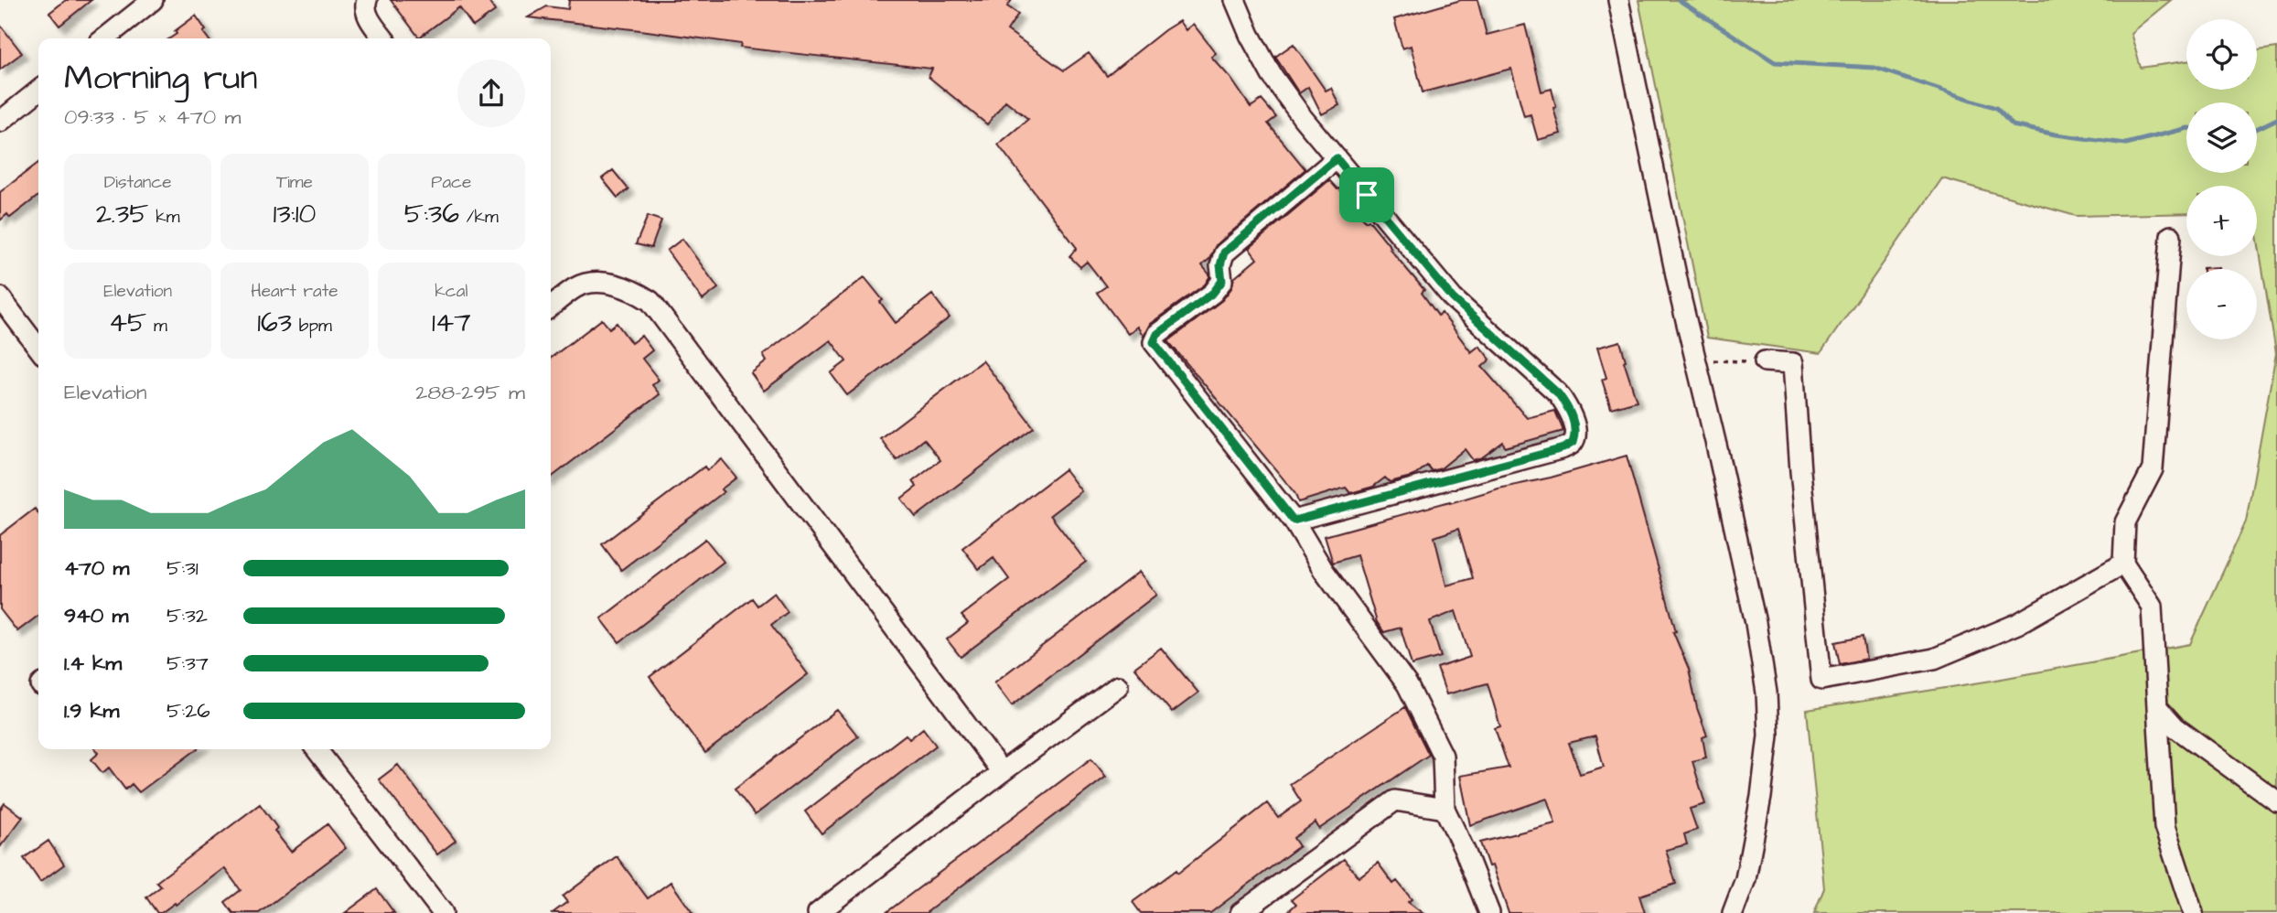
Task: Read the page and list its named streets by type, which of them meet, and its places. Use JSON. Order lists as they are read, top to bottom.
{
  "page": {
    "map_buttons": ["+", "−"],
    "heading": ["Morning run", "09:33 · 5 × 470 m"],
    "stats": [
      ["Distance", "2.35 km"],
      ["Time", "13:10"],
      ["Pace", "5:36 /km"],
      ["Elevation", "45 m"],
      ["Heart rate", "163 bpm"],
      ["kcal", "147"]
    ],
    "chart": ["Elevation", "288–295 m"],
    "list": [
      {
        "name": "470 m",
        "note": "5:31"
      },
      {
        "name": "940 m",
        "note": "5:32"
      },
      {
        "name": "1.4 km",
        "note": "5:37"
      },
      {
        "name": "1.9 km",
        "note": "5:26"
      }
    ]
  }
}
